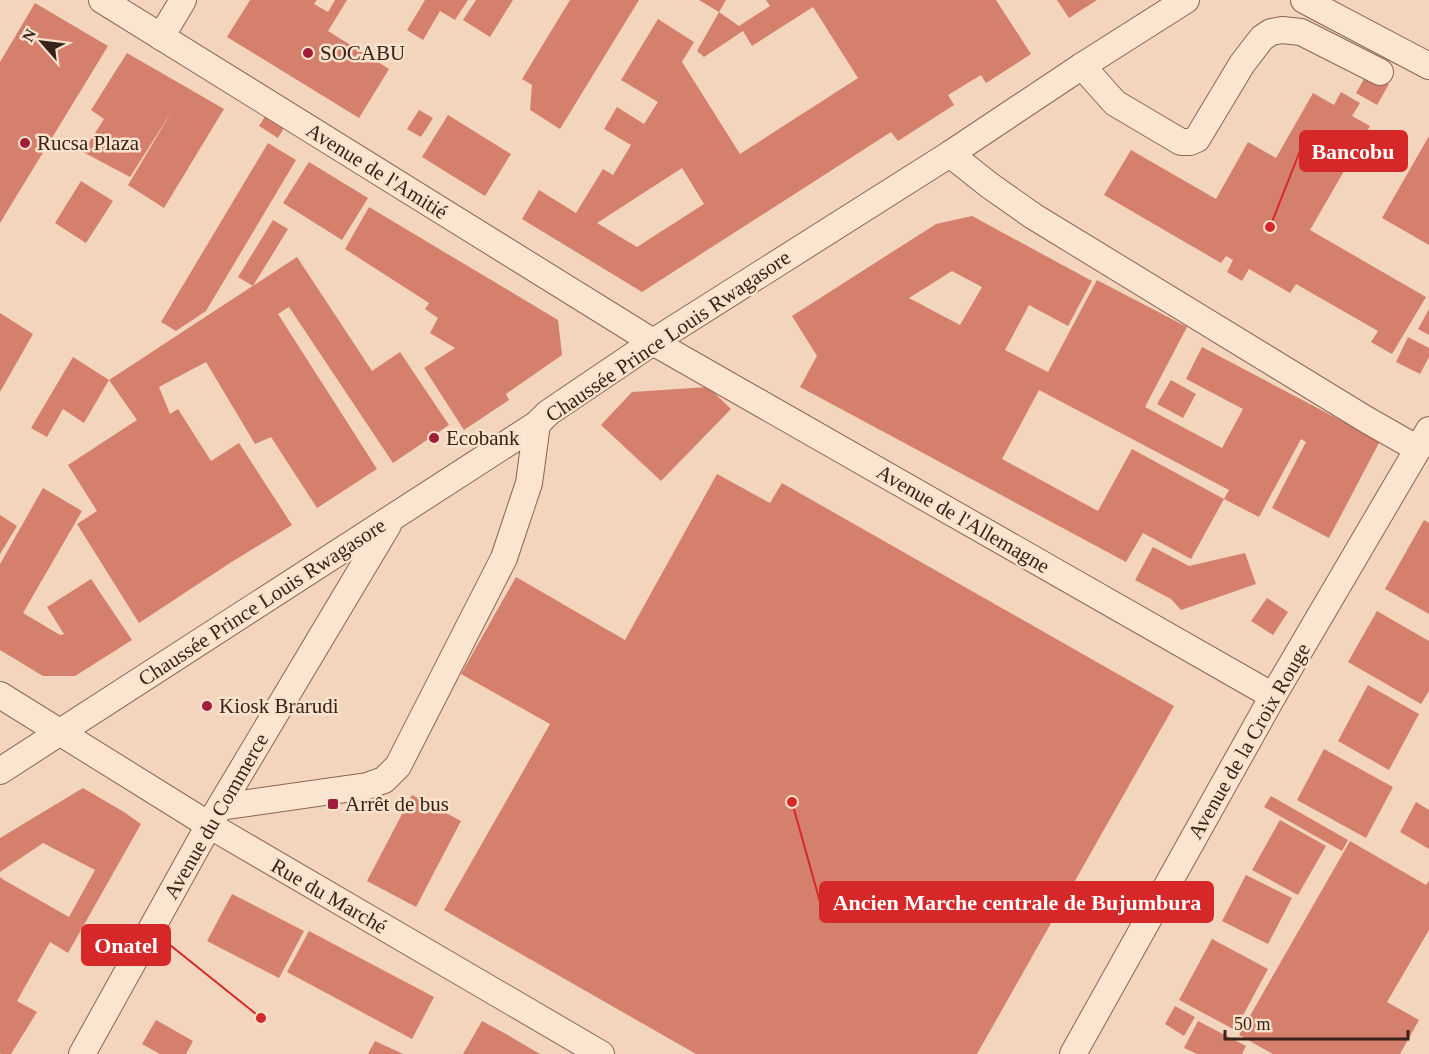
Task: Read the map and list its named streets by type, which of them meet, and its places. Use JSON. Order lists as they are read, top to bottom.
{
  "streets": {
    "street": [
      "Avenue de l'Amitié",
      "Chaussée Prince Louis Rwagasore",
      "Avenue de l'Allemagne",
      "Avenue de la Croix Rouge",
      "Avenue du Commerce",
      "Rue du Marché"
    ]
  },
  "crossings": [
    ["Avenue de l'Amitié", "Chaussée Prince Louis Rwagasore"],
    ["Avenue de l'Amitié", "Avenue de l'Allemagne"],
    ["Chaussée Prince Louis Rwagasore", "Avenue de l'Allemagne"],
    ["Chaussée Prince Louis Rwagasore", "Avenue du Commerce"],
    ["Chaussée Prince Louis Rwagasore", "Rue du Marché"],
    ["Avenue de l'Allemagne", "Avenue de la Croix Rouge"],
    ["Avenue du Commerce", "Rue du Marché"]
  ],
  "places": {
    "other": [
      "SOCABU",
      "Rucsa Plaza",
      "Bancobu",
      "Ecobank",
      "Kiosk Brarudi",
      "Ancien Marche centrale de Bujumbura",
      "Onatel"
    ],
    "transit": ["Arrêt de bus"]
  },
  "scale_bar": "50 m",
  "north": "top left"
}
